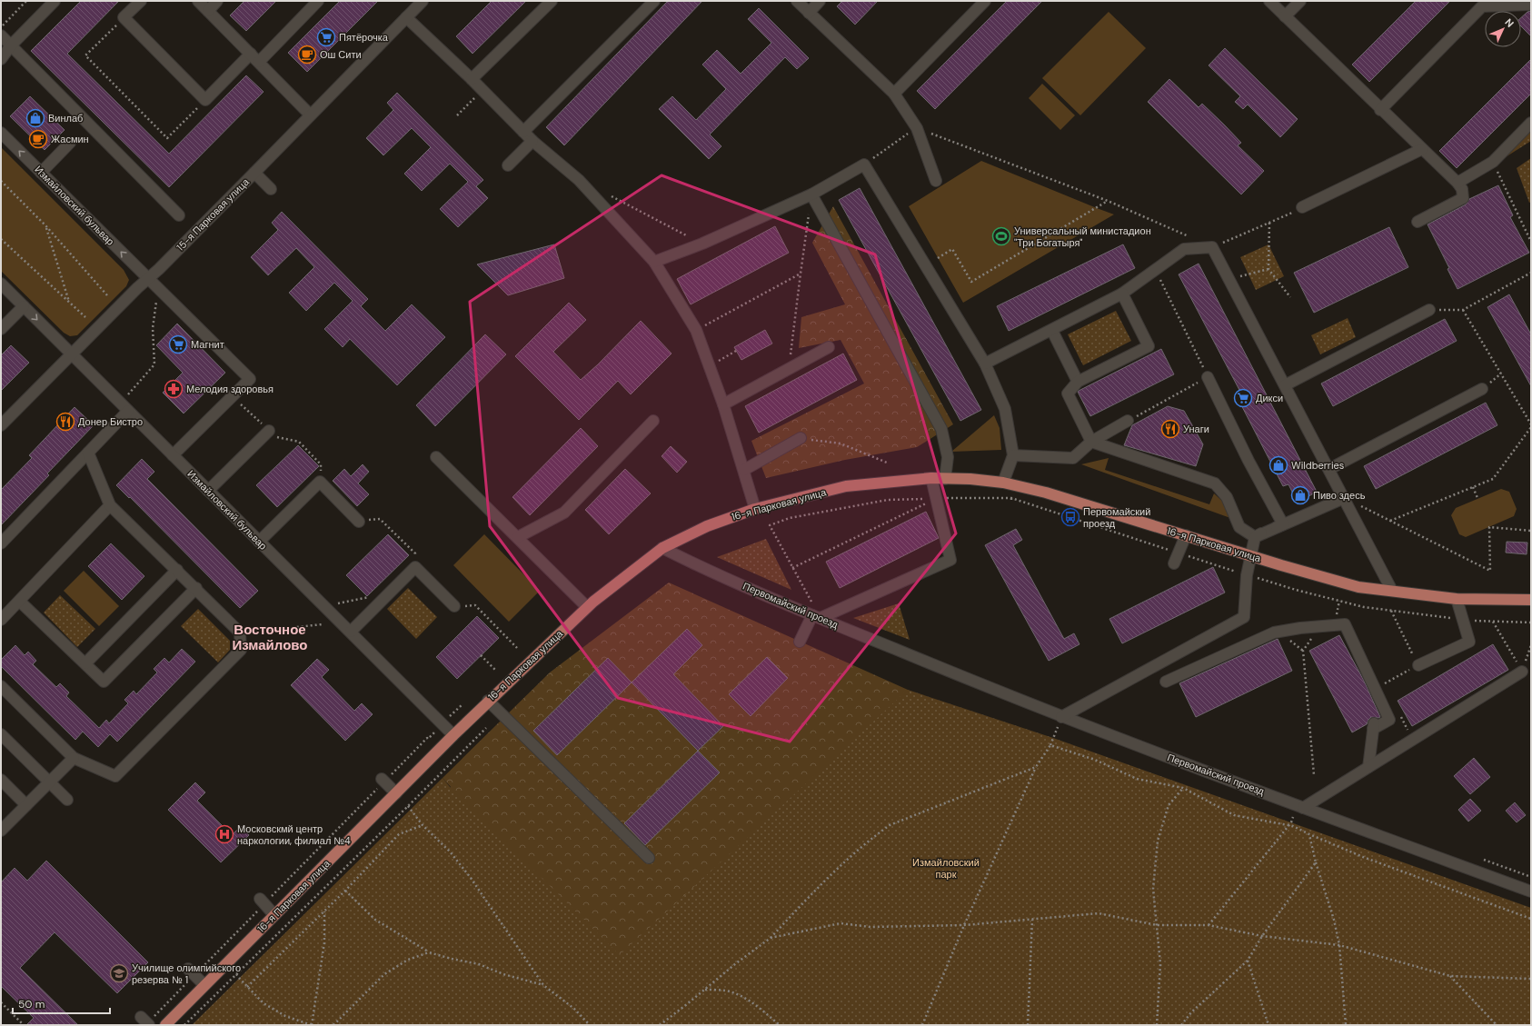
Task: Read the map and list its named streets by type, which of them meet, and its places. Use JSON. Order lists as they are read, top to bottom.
{
  "streets": {
    "main road": ["16-я Парковая улица"],
    "street": ["Измайловский бульвар", "15-я Парковая улица", "Первомайский проезд"]
  },
  "crossings": [
    ["Измайловский бульвар", "15-я Парковая улица"],
    ["Измайловский бульвар", "16-я Парковая улица"],
    ["16-я Парковая улица", "Первомайский проезд"]
  ],
  "districts": ["Восточное Измайлово"],
  "parks": ["Измайловский парк"],
  "places": {
    "supermarket": ["Пятёрочка", "Магнит", "Дикси"],
    "cafe": ["Ош Сити", "Жасмин"],
    "shop": ["Винлаб", "Wildberries", "Пиво здесь"],
    "sports": ["Универсальный министадион \"Три Богатыря\""],
    "pharmacy": ["Мелодия здоровья"],
    "restaurant": ["Донер Бистро", "Унаги"],
    "bus stop": ["Первомайский проезд"],
    "hospital": ["Московскмй центр наркологии, филиал №4"],
    "school or university": ["Училище олимпийского резерва № 1"]
  },
  "scale_bar": "50 m",
  "north": "top right"
}
